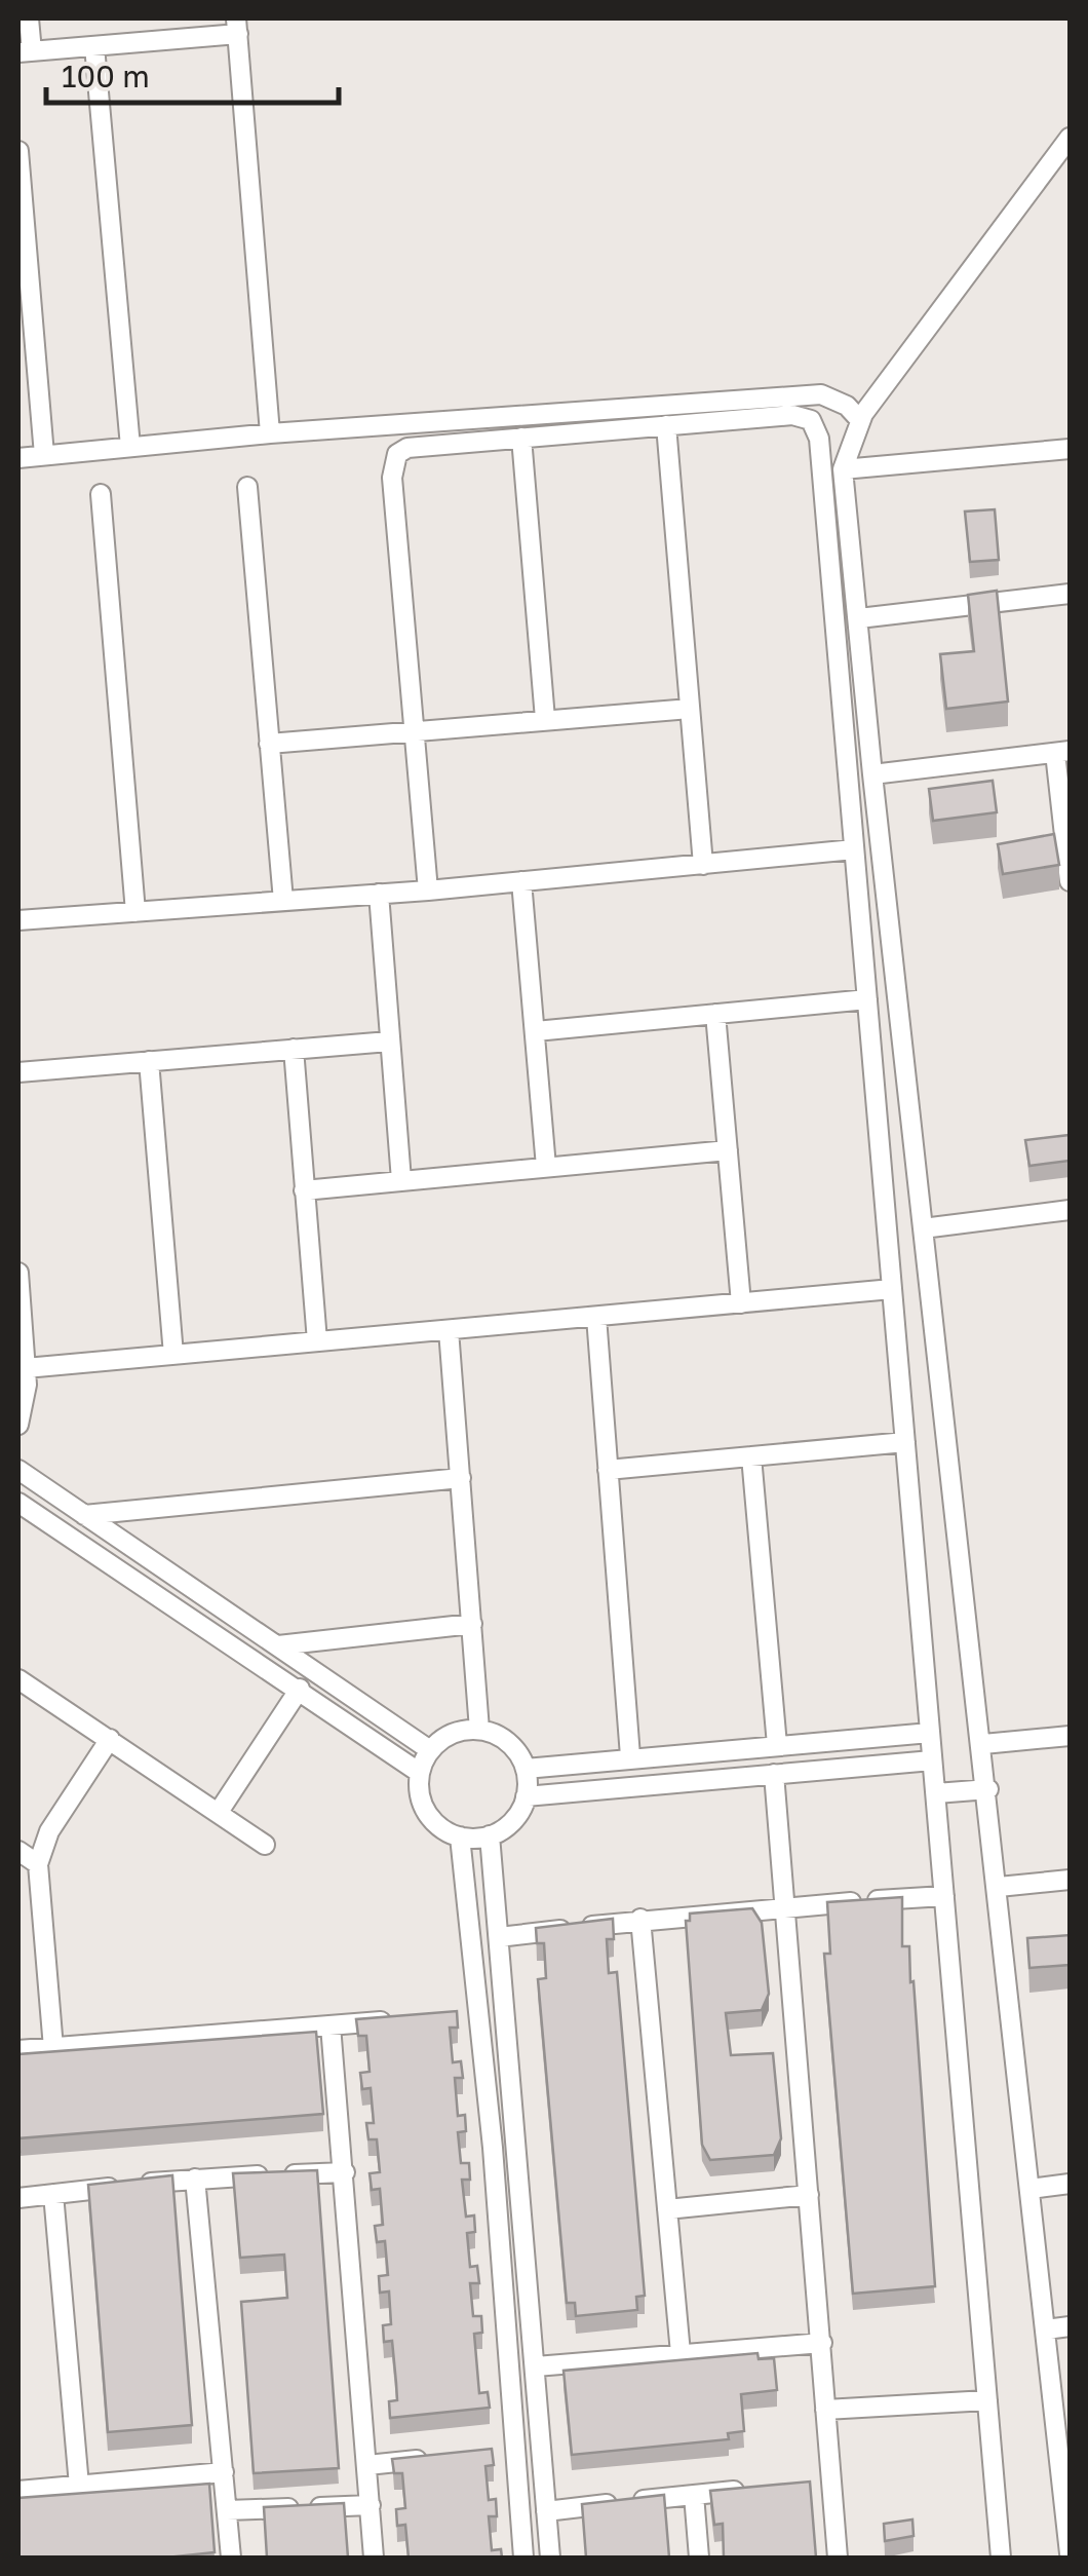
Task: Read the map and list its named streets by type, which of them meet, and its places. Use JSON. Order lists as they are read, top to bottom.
{
  "scale_bar": "100 m"
}
